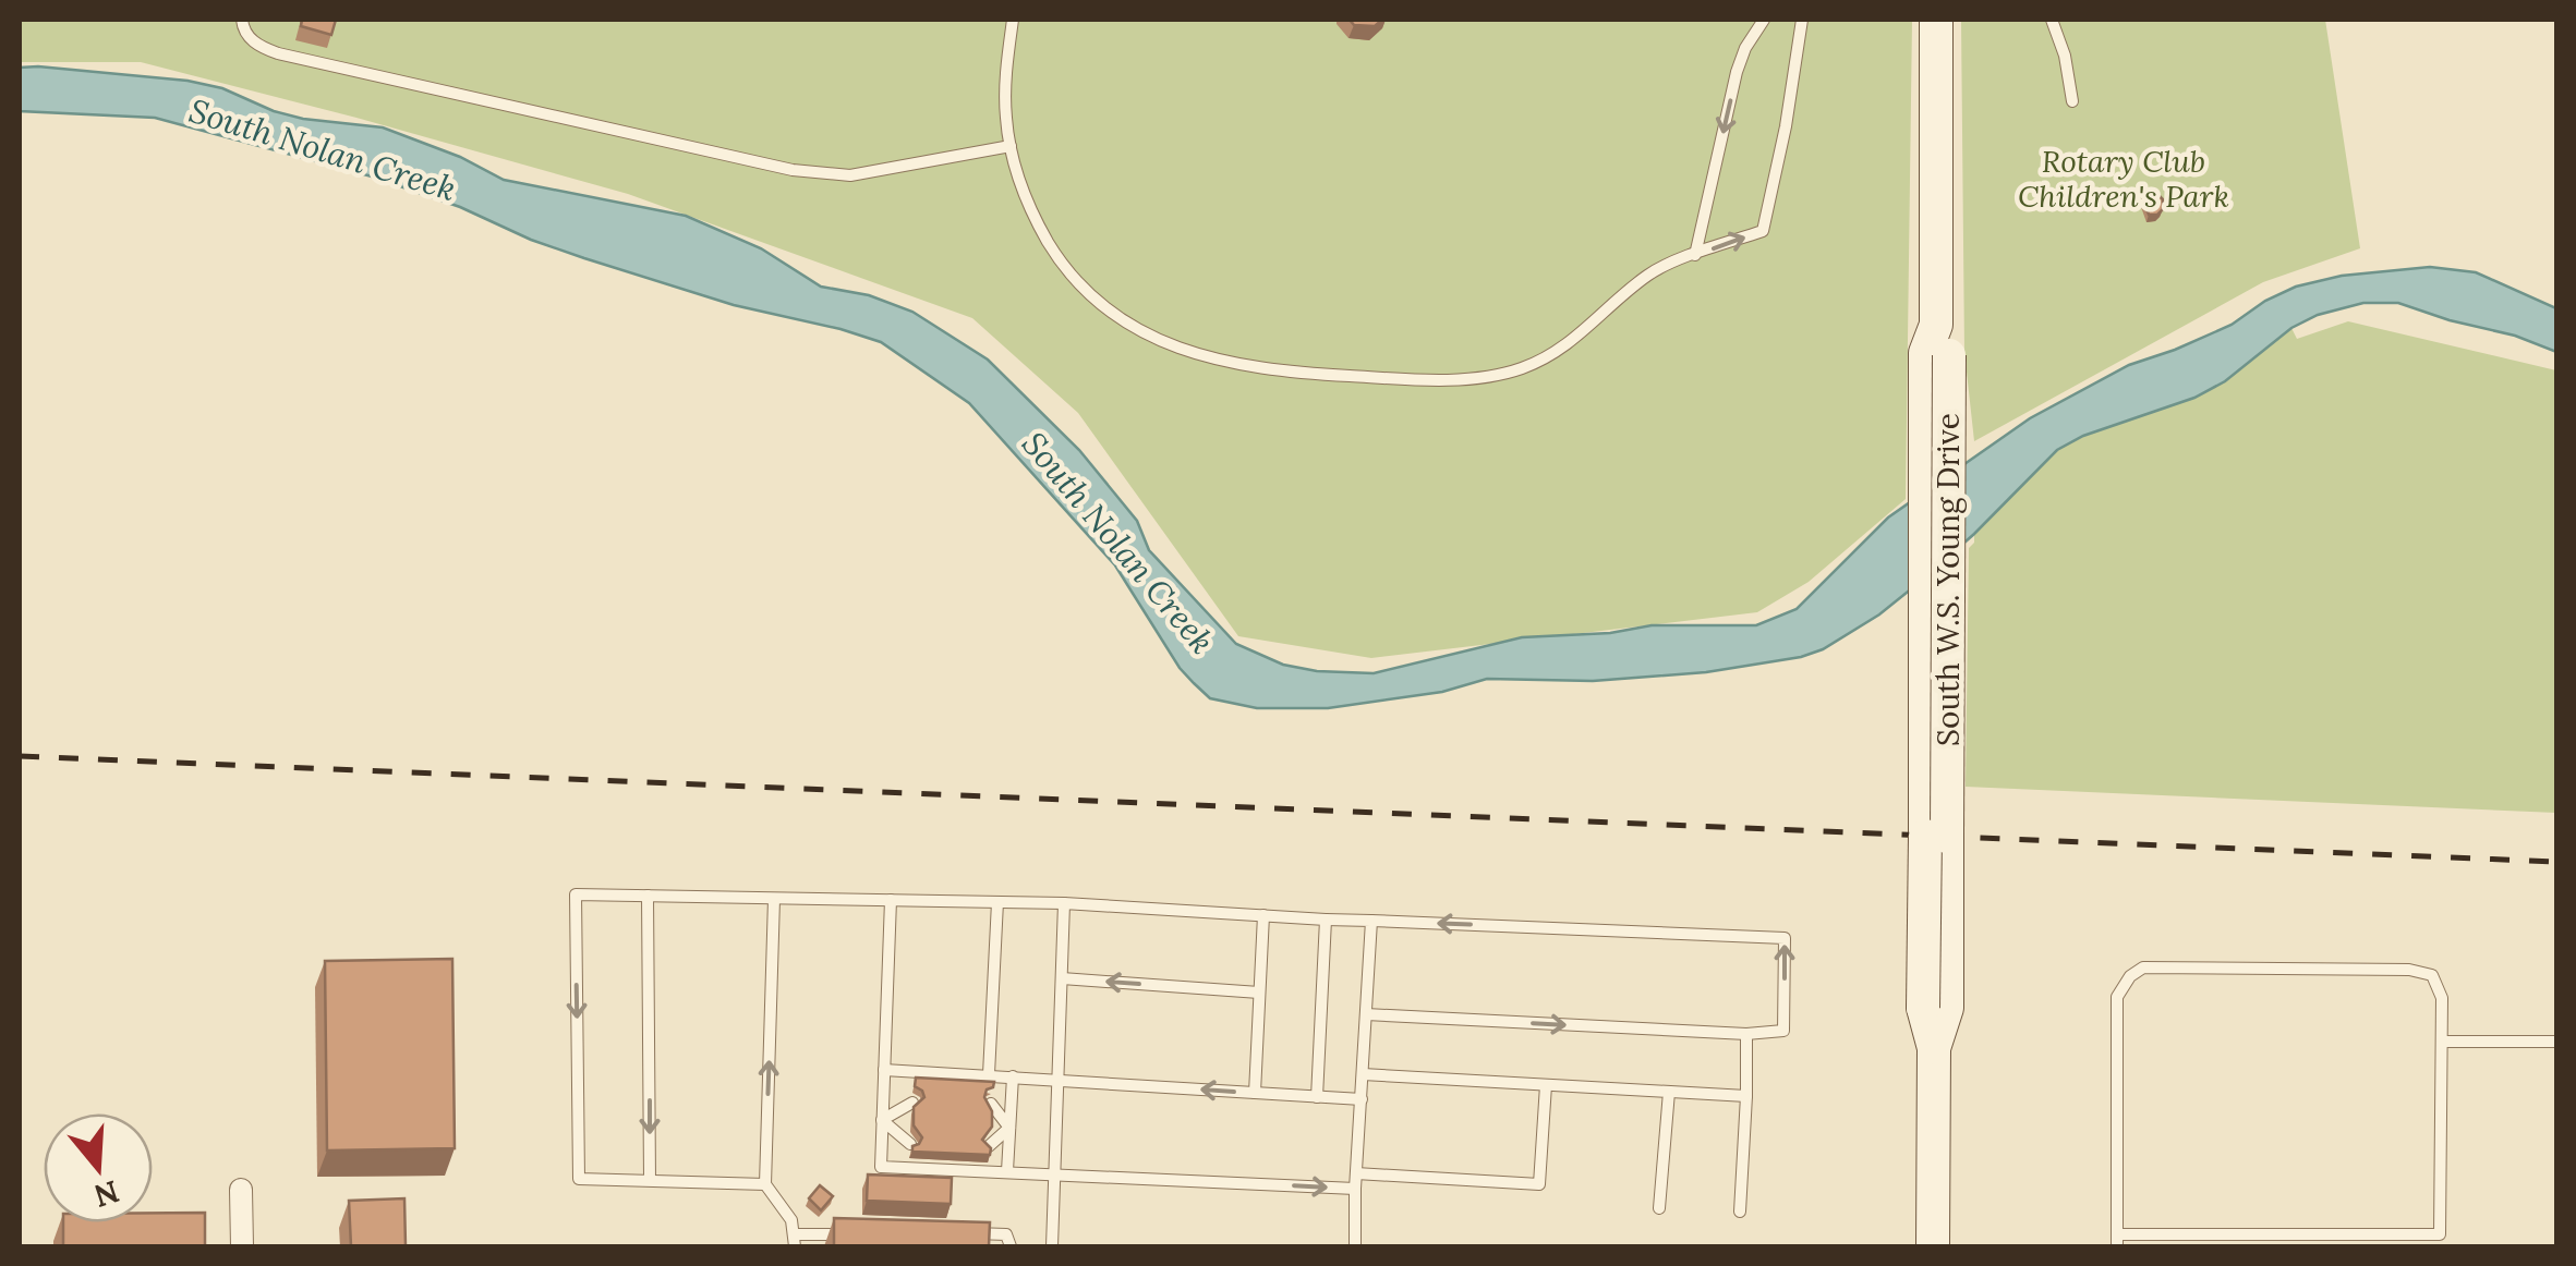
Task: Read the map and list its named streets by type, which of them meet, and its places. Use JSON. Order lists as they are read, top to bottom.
{
  "streets": {
    "main road": ["South W.S. Young Drive"]
  },
  "water": ["South Nolan Creek"],
  "parks": ["Rotary Club Children's Park"],
  "north": "bottom"
}
